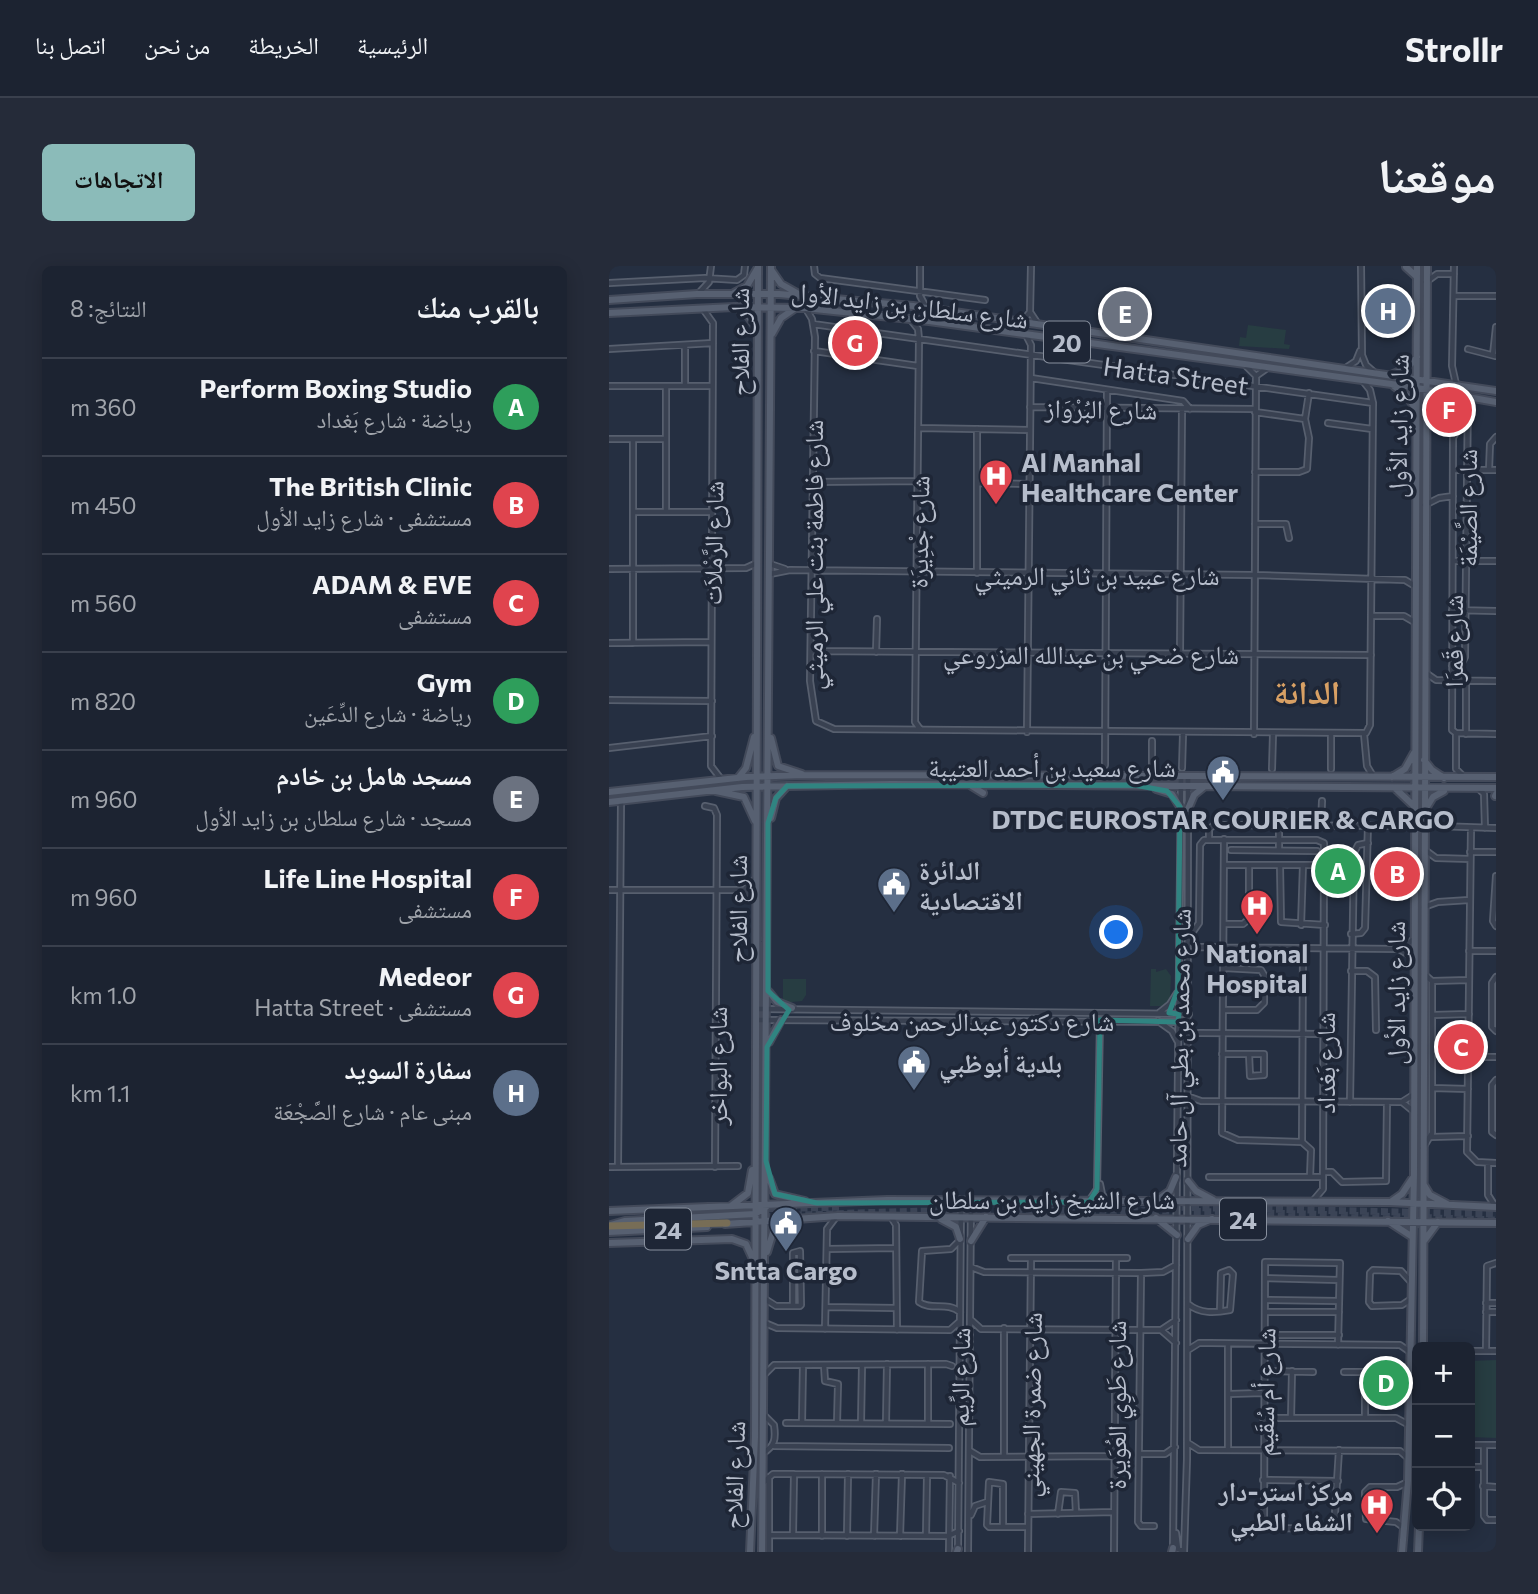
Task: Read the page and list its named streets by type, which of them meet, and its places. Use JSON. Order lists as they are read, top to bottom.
{
  "streets": {
    "main road": [
      "شارع سلطان بن زايد الأول",
      "شارع الفلاح",
      "20",
      "شارع زايد الأول",
      "شارع سعيد بن أحمد العتيبة",
      "شارع الشيخ زايد بن سلطان",
      "24"
    ],
    "street": [
      "Hatta Street",
      "شارع البُرْوَاز",
      "شارع الصَّيْمَة",
      "شارع جْدِيرَة",
      "شارع الرَّمْلاَت",
      "شارع فاطمة بنت علي الرميثي",
      "شارع عبيد بن ثاني الرميثي",
      "شارع قَمرَا",
      "شارع ضحي بن عبدالله المزروعي",
      "شارع دكتور عبدالرحمن مخلوف",
      "شارع محمد بن بطي آل حامد",
      "شارع بَغداد",
      "شارع البواخر",
      "شارع الرِّيم",
      "شارع أم سُقَيم",
      "شارع ضمرة الجهيني",
      "شارع طَوِي العُوَيرة"
    ]
  },
  "crossings": [
    ["شارع سلطان بن زايد الأول", "شارع الفلاح"],
    ["شارع سلطان بن زايد الأول", "شارع زايد الأول"],
    ["شارع سلطان بن زايد الأول", "شارع الرَّمْلاَت"],
    ["شارع سلطان بن زايد الأول", "شارع فاطمة بنت علي الرميثي"],
    ["شارع سلطان بن زايد الأول", "شارع قَمرَا"],
    ["شارع الفلاح", "شارع عبيد بن ثاني الرميثي"],
    ["شارع الفلاح", "شارع سعيد بن أحمد العتيبة"],
    ["شارع الفلاح", "شارع دكتور عبدالرحمن مخلوف"],
    ["شارع الفلاح", "شارع الشيخ زايد بن سلطان"],
    ["Hatta Street", "شارع جْدِيرَة"],
    ["Hatta Street", "شارع فاطمة بنت علي الرميثي"],
    ["شارع زايد الأول", "شارع عبيد بن ثاني الرميثي"],
    ["شارع زايد الأول", "شارع سعيد بن أحمد العتيبة"],
    ["شارع زايد الأول", "شارع الشيخ زايد بن سلطان"],
    ["شارع الصَّيْمَة", "شارع قَمرَا"],
    ["شارع جْدِيرَة", "شارع فاطمة بنت علي الرميثي"],
    ["شارع جْدِيرَة", "شارع عبيد بن ثاني الرميثي"],
    ["شارع جْدِيرَة", "شارع ضحي بن عبدالله المزروعي"],
    ["شارع الرَّمْلاَت", "شارع سعيد بن أحمد العتيبة"],
    ["شارع فاطمة بنت علي الرميثي", "شارع عبيد بن ثاني الرميثي"],
    ["شارع فاطمة بنت علي الرميثي", "شارع ضحي بن عبدالله المزروعي"],
    ["شارع فاطمة بنت علي الرميثي", "شارع محمد بن بطي آل حامد"],
    ["شارع قَمرَا", "شارع سعيد بن أحمد العتيبة"],
    ["شارع سعيد بن أحمد العتيبة", "شارع محمد بن بطي آل حامد"],
    ["شارع دكتور عبدالرحمن مخلوف", "شارع محمد بن بطي آل حامد"],
    ["شارع محمد بن بطي آل حامد", "شارع الشيخ زايد بن سلطان"],
    ["شارع الشيخ زايد بن سلطان", "شارع الرِّيم"]
  ],
  "districts": ["الدانة"],
  "places": {
    "hospital": ["Al Manhal Healthcare Center", "National Hospital", "مركز استر-دار الشفاء الطبي"],
    "public building": [
      "DTDC EUROSTAR COURIER & CARGO",
      "الدائرة الاقتصادية",
      "بلدية أبوظبي",
      "Sntta Cargo"
    ]
  },
  "page": {
    "header": "Strollr",
    "nav": [
      "الرئيسية",
      "الخريطة",
      "من نحن",
      "اتصل بنا"
    ],
    "title": "موقعنا",
    "buttons": "الاتجاهات",
    "heading": ["بالقرب منك", "النتائج: 8"],
    "pins": [
      "H",
      "E",
      "G",
      "F",
      "A",
      "B",
      "C",
      "D"
    ],
    "list": [
      {
        "mark": "A",
        "name": "Perform Boxing Studio",
        "note": "رياضة · شارع بَغداد",
        "value": "360 m"
      },
      {
        "mark": "B",
        "name": "The British Clinic",
        "note": "مستشفى · شارع زايد الأول",
        "value": "450 m"
      },
      {
        "mark": "C",
        "name": "ADAM & EVE",
        "note": "مستشفى",
        "value": "560 m"
      },
      {
        "mark": "D",
        "name": "Gym",
        "note": "رياضة · شارع الدِّعَين",
        "value": "820 m"
      },
      {
        "mark": "E",
        "name": "مسجد هامل بن خادم",
        "note": "مسجد · شارع سلطان بن زايد الأول",
        "value": "960 m"
      },
      {
        "mark": "F",
        "name": "Life Line Hospital",
        "note": "مستشفى",
        "value": "960 m"
      },
      {
        "mark": "G",
        "name": "Medeor",
        "note": "مستشفى · Hatta Street",
        "value": "1.0 km"
      },
      {
        "mark": "H",
        "name": "سفارة السويد",
        "note": "مبنى عام · شارع الصَّجْعَة",
        "value": "1.1 km"
      }
    ],
    "map_buttons": ["+", "−"]
  }
}
